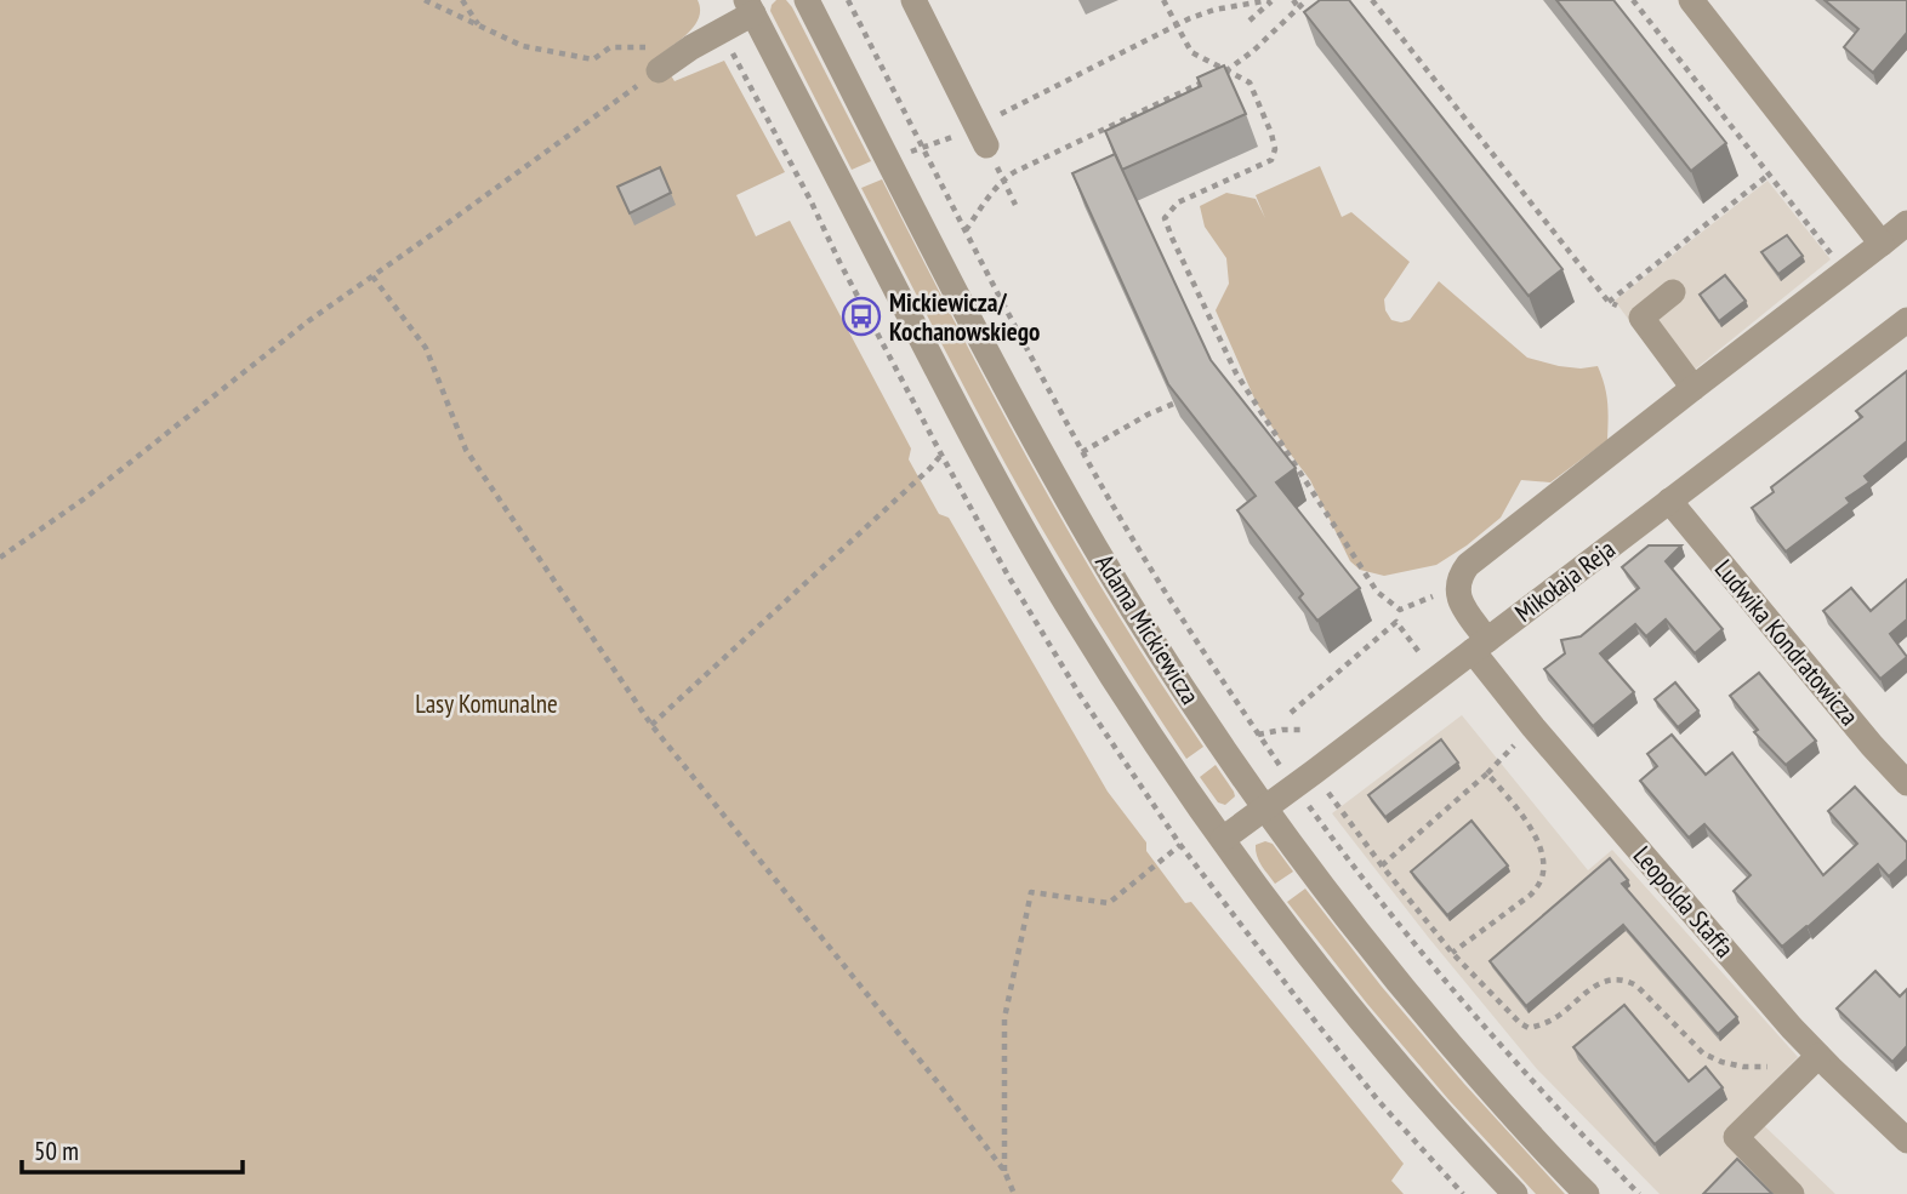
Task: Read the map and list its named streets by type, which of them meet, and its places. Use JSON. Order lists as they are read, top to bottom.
{
  "streets": {
    "street": [
      "Mikołaja Reja",
      "Adama Mickiewicza",
      "Ludwika Kondratowicza",
      "Leopolda Staffa"
    ]
  },
  "crossings": [
    ["Mikołaja Reja", "Adama Mickiewicza"],
    ["Mikołaja Reja", "Ludwika Kondratowicza"],
    ["Mikołaja Reja", "Leopolda Staffa"]
  ],
  "parks": ["Lasy Komunalne"],
  "places": {
    "bus stop": ["Mickiewicza/ Kochanowskiego"]
  },
  "scale_bar": "50 m"
}
